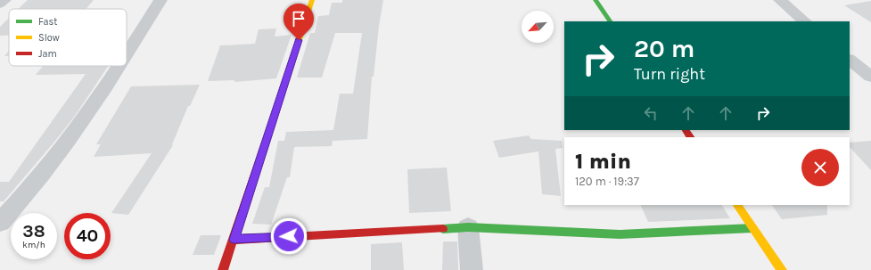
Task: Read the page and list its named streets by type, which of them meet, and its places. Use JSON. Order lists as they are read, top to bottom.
{
  "legend": ["Fast", "Slow", "Jam"],
  "north": "bottom left",
  "page": {
    "turn": ["20 m", "Turn right"],
    "heading": ["1 min", "120 m · 19:37"],
    "speed": "38 km/h",
    "limit": "40"
  }
}
